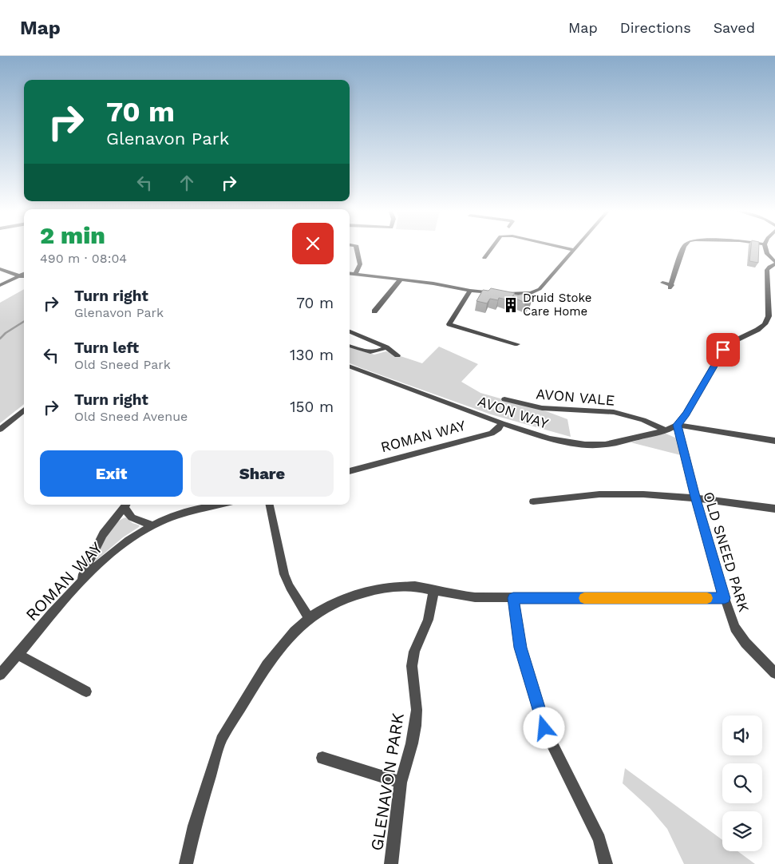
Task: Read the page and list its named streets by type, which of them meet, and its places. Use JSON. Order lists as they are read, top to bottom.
{
  "streets": {
    "street": [
      "AVON VALE",
      "AVON WAY",
      "ROMAN WAY",
      "OLD SNEED PARK",
      "GLENAVON PARK"
    ]
  },
  "crossings": [
    ["AVON VALE", "AVON WAY"],
    ["AVON WAY", "ROMAN WAY"],
    ["AVON WAY", "OLD SNEED PARK"]
  ],
  "places": {
    "building": ["Druid Stoke Care Home"]
  },
  "page": {
    "header": "Map",
    "nav": ["Map", "Directions", "Saved"],
    "turn": ["70 m", "Glenavon Park"],
    "heading": ["2 min", "490 m · 08:04"],
    "list": [
      {
        "name": "Turn right",
        "note": "Glenavon Park",
        "value": "70 m"
      },
      {
        "name": "Turn left",
        "note": "Old Sneed Park",
        "value": "130 m"
      },
      {
        "name": "Turn right",
        "note": "Old Sneed Avenue",
        "value": "150 m"
      }
    ],
    "buttons": ["Exit", "Share"]
  }
}
